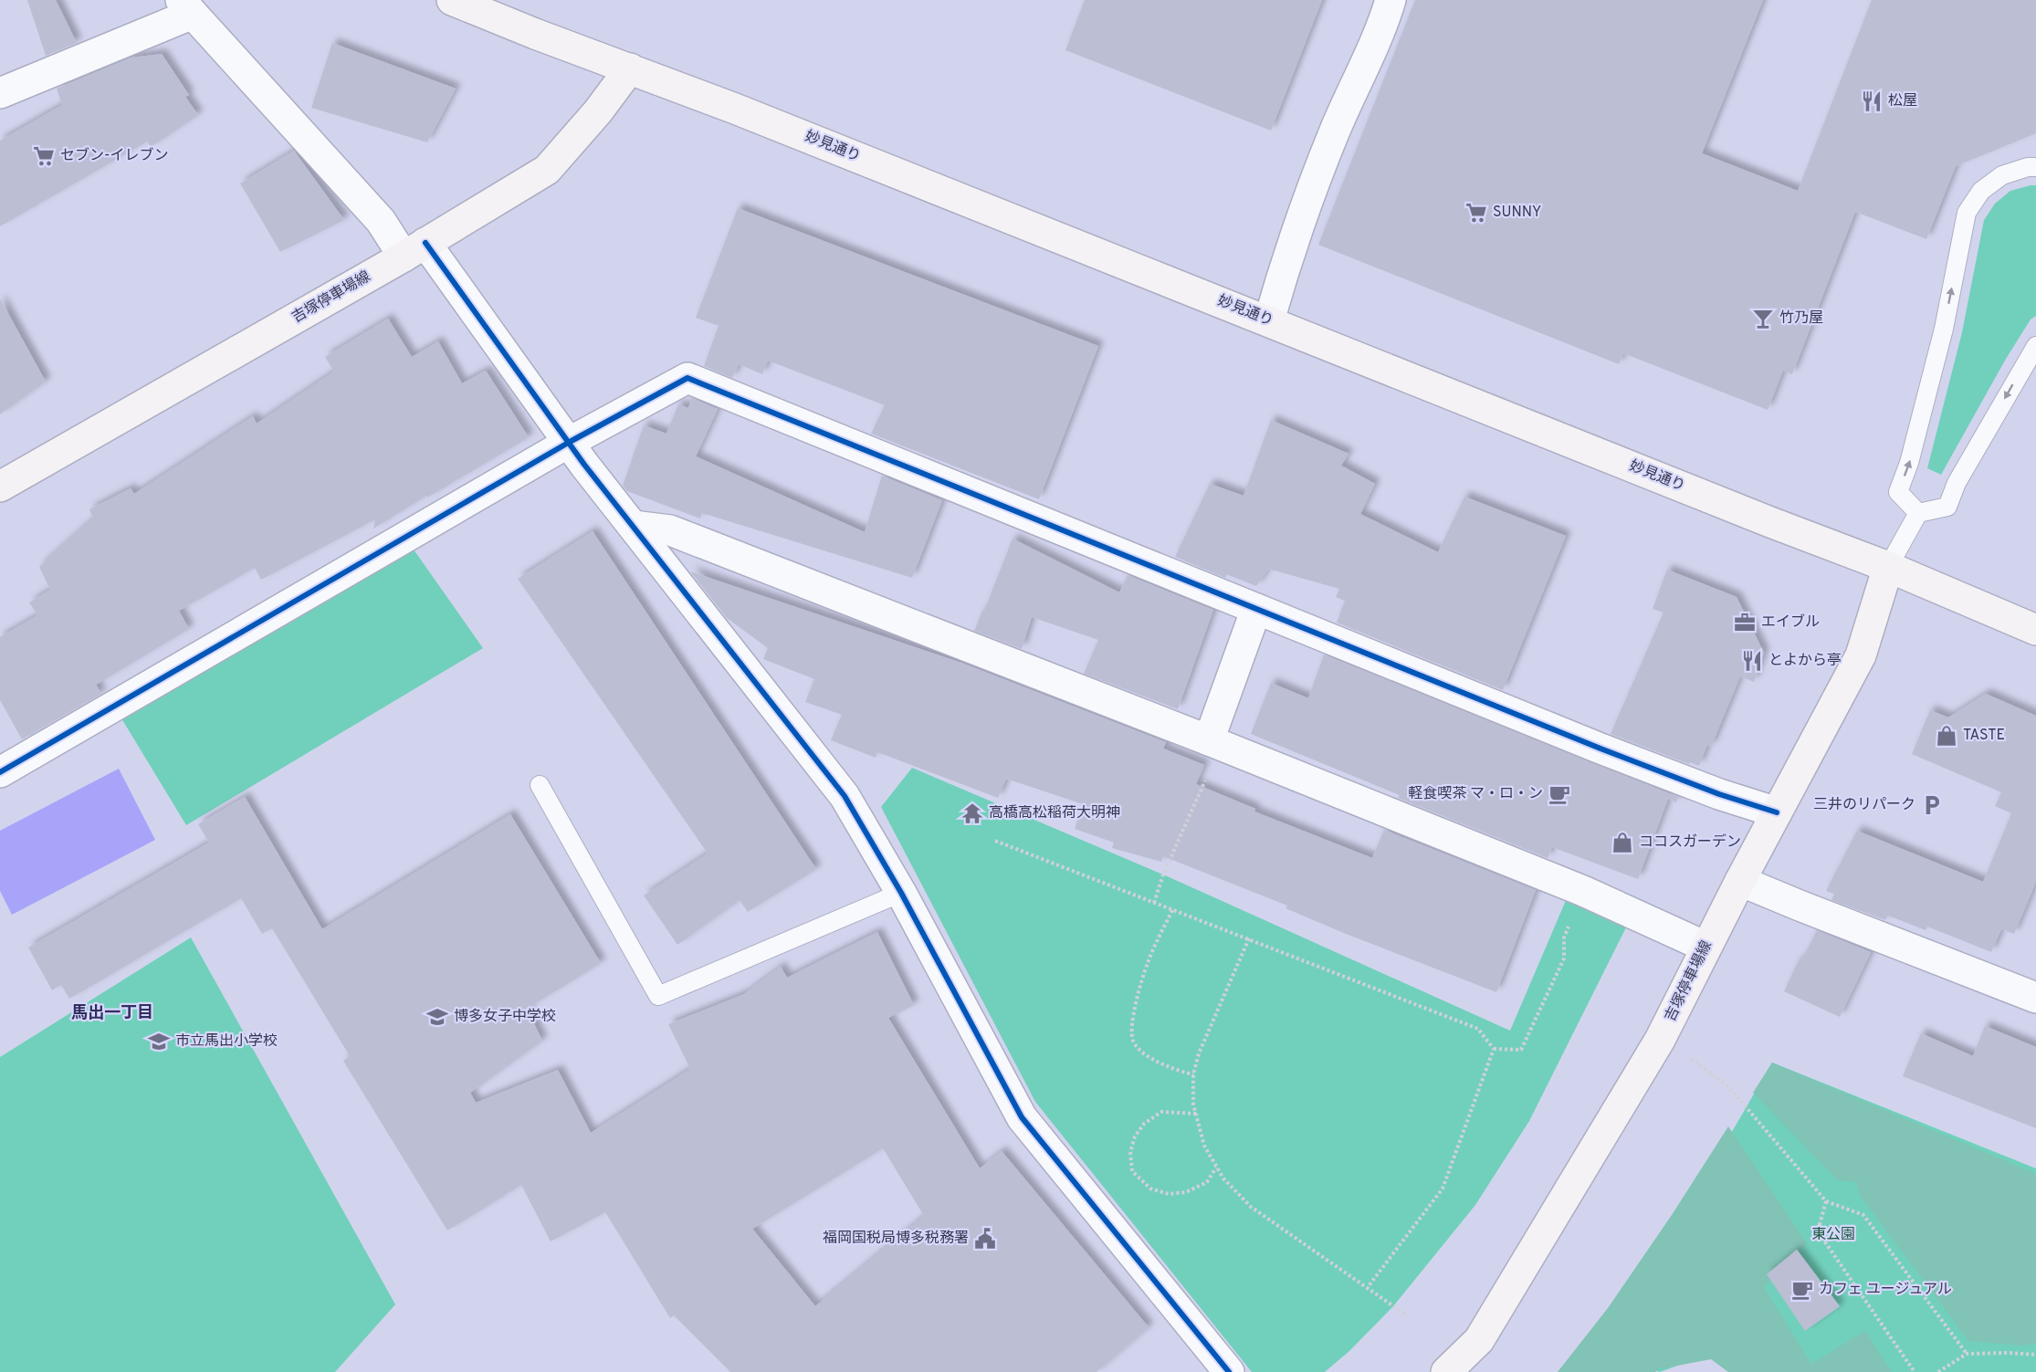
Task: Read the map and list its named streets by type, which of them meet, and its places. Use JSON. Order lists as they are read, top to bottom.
{
  "streets": {
    "main road": ["妙見通り", "吉塚停車場線"]
  },
  "crossings": [
    ["妙見通り", "吉塚停車場線"]
  ],
  "districts": ["馬出一丁目"],
  "parks": ["東公園"],
  "places": {
    "restaurant": ["松屋", "とよから亭"],
    "supermarket": ["セブン-イレブン", "SUNNY"],
    "bar": ["竹乃屋"],
    "office": ["エイブル"],
    "shop": ["TASTE", "ココスガーデン"],
    "cafe": ["軽食喫茶 マ・ロ・ン", "カフェ ユージュアル"],
    "parking": ["三井のリパーク"],
    "temple": ["高橋高松稲荷大明神"],
    "school or university": ["博多女子中学校", "市立馬出小学校"],
    "public building": ["福岡国税局博多税務署"]
  }
}
